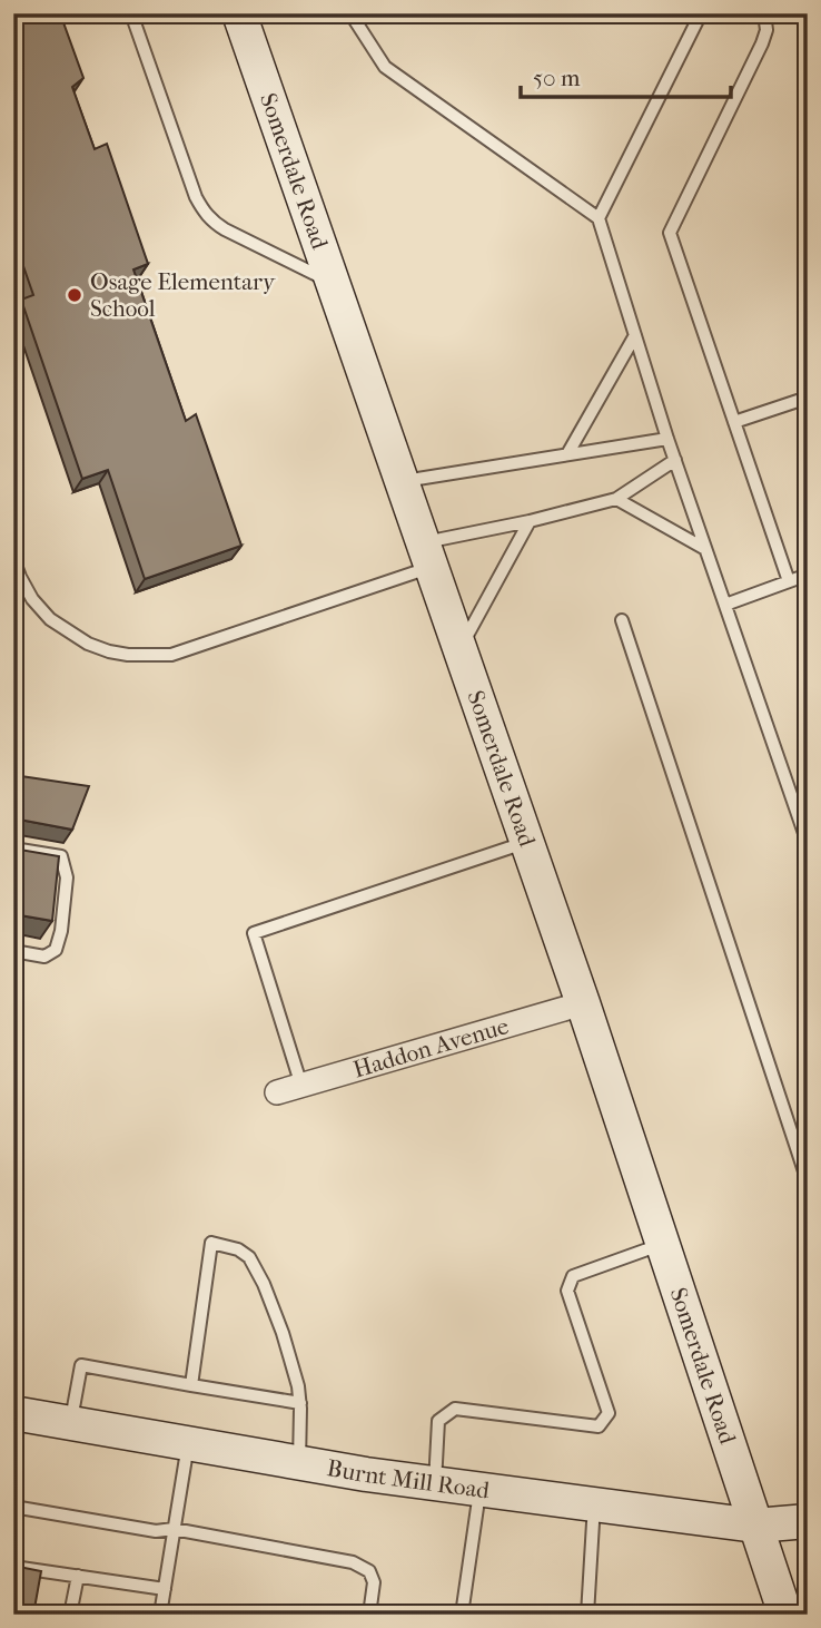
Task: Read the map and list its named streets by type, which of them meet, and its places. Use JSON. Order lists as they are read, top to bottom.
{
  "streets": {
    "main road": ["Somerdale Road", "Burnt Mill Road"],
    "street": ["Haddon Avenue"]
  },
  "crossings": [
    ["Somerdale Road", "Haddon Avenue"],
    ["Somerdale Road", "Burnt Mill Road"]
  ],
  "places": ["Osage Elementary School"],
  "scale_bar": "50 m"
}
